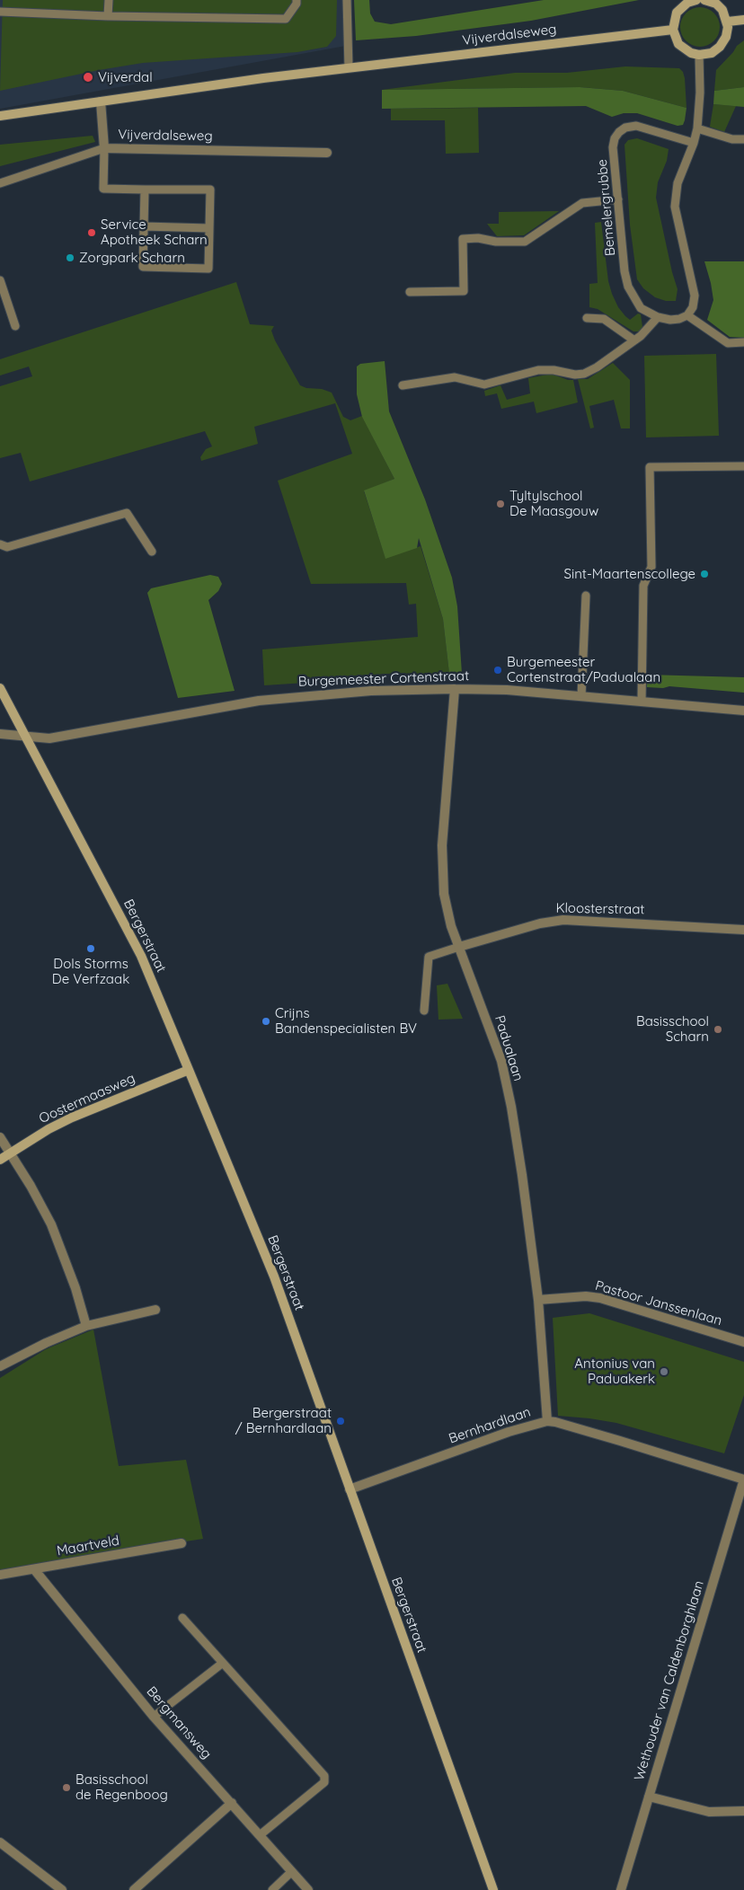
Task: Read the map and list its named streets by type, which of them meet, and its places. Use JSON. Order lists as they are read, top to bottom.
{
  "streets": {
    "street": [
      "Vijverdalseweg",
      "Burgemeester Cortenstraat",
      "Kloosterstraat",
      "Bergerstraat",
      "Padualaan",
      "Oostermaasweg",
      "Pastoor Janssenlaan",
      "Bernhardlaan",
      "Maartveld",
      "Wethouder van Caldenborghlaan",
      "Bergmansweg"
    ],
    "lane": ["Bemelergrubbe"]
  },
  "crossings": [
    ["Burgemeester Cortenstraat", "Bergerstraat"],
    ["Burgemeester Cortenstraat", "Padualaan"],
    ["Kloosterstraat", "Padualaan"],
    ["Bergerstraat", "Oostermaasweg"],
    ["Bergerstraat", "Bernhardlaan"],
    ["Padualaan", "Pastoor Janssenlaan"],
    ["Padualaan", "Bernhardlaan"],
    ["Bernhardlaan", "Wethouder van Caldenborghlaan"],
    ["Maartveld", "Bergmansweg"]
  ],
  "places": [
    "Vijverdal",
    "Service Apotheek Scharn",
    "Zorgpark Scharn",
    "Tyltylschool De Maasgouw",
    "Sint-Maartenscollege",
    "Burgemeester Cortenstraat/Padualaan",
    "Dols Storms De Verfzaak",
    "Crijns Bandenspecialisten BV",
    "Basisschool Scharn",
    "Antonius van Paduakerk",
    "Bergerstraat / Bernhardlaan",
    "Basisschool de Regenboog"
  ]
}
